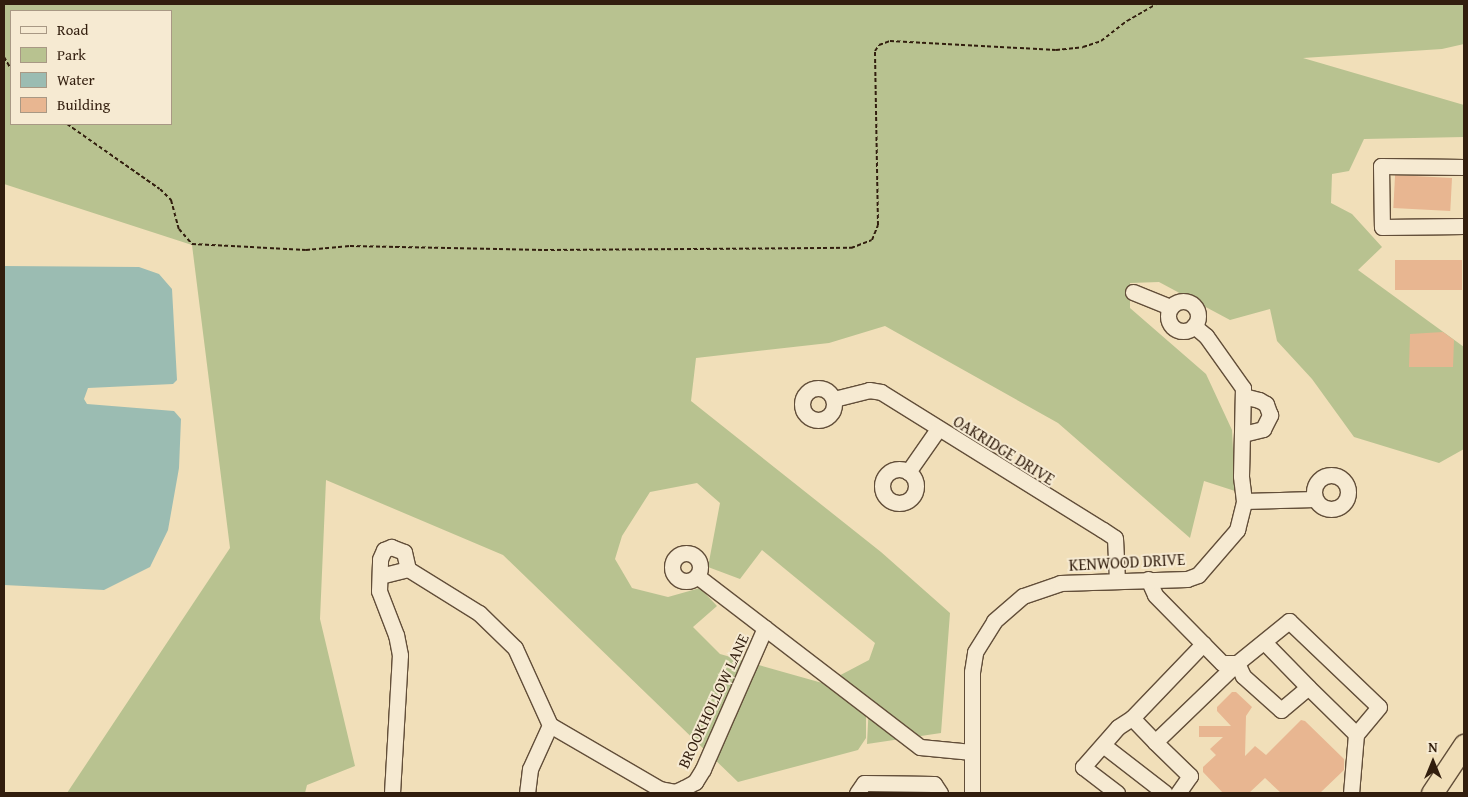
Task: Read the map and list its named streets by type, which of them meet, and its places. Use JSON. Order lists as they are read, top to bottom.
{
  "streets": {
    "street": ["OAKRIDGE DRIVE", "KENWOOD DRIVE", "BROOKHOLLOW LANE"]
  },
  "crossings": [
    ["OAKRIDGE DRIVE", "KENWOOD DRIVE"],
    ["KENWOOD DRIVE", "BROOKHOLLOW LANE"]
  ],
  "legend": [
    "Road",
    "Park",
    "Water",
    "Building"
  ],
  "north": "top"
}
